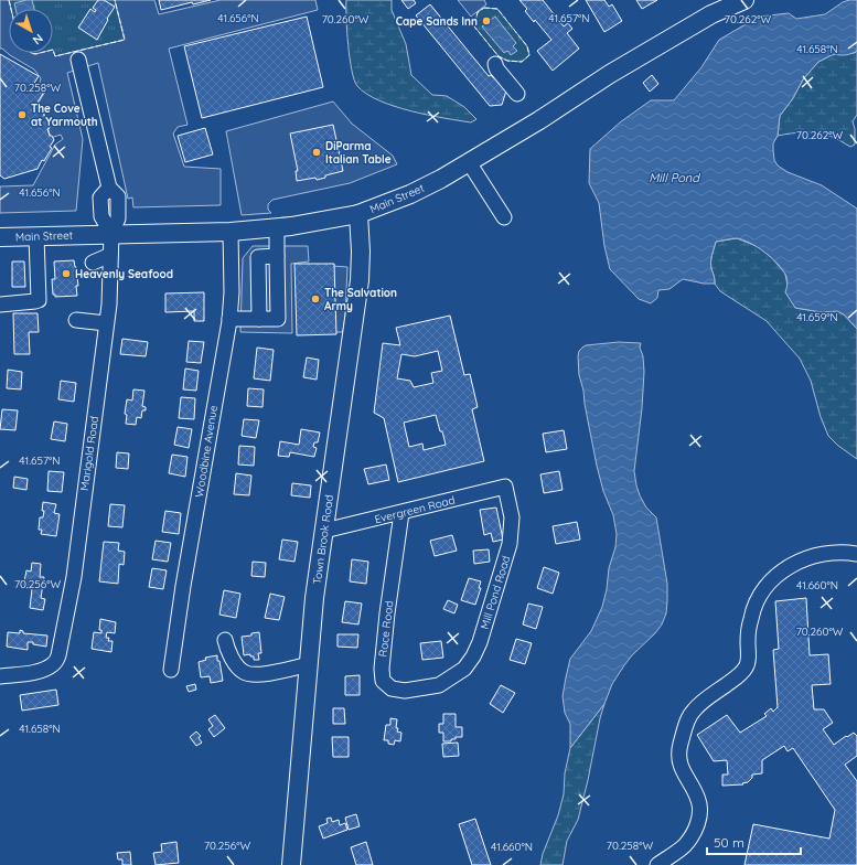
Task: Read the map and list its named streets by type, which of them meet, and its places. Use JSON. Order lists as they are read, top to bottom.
{
  "streets": {
    "main road": ["Main Street", "Town Brook Road"],
    "street": [
      "Woodbine Avenue",
      "Marigold Road",
      "Evergreen Road",
      "Mill Pond Road",
      "Race Road"
    ]
  },
  "crossings": [
    ["Main Street", "Woodbine Avenue"],
    ["Main Street", "Marigold Road"],
    ["Main Street", "Town Brook Road"],
    ["Evergreen Road", "Town Brook Road"],
    ["Evergreen Road", "Mill Pond Road"],
    ["Evergreen Road", "Race Road"],
    ["Mill Pond Road", "Race Road"]
  ],
  "water": ["Mill Pond"],
  "places": [
    "Cape Sands Inn",
    "The Cove at Yarmouth",
    "DiParma Italian Table",
    "Heavenly Seafood",
    "The Salvation Army"
  ],
  "scale_bar": "50 m",
  "north": "bottom right",
  "coordinates": [
    "41.656°N",
    "41.657°N",
    "70.260°W",
    "70.262°W",
    "41.658°N",
    "70.258°W",
    "41.659°N",
    "70.256°W",
    "41.660°N"
  ]
}
